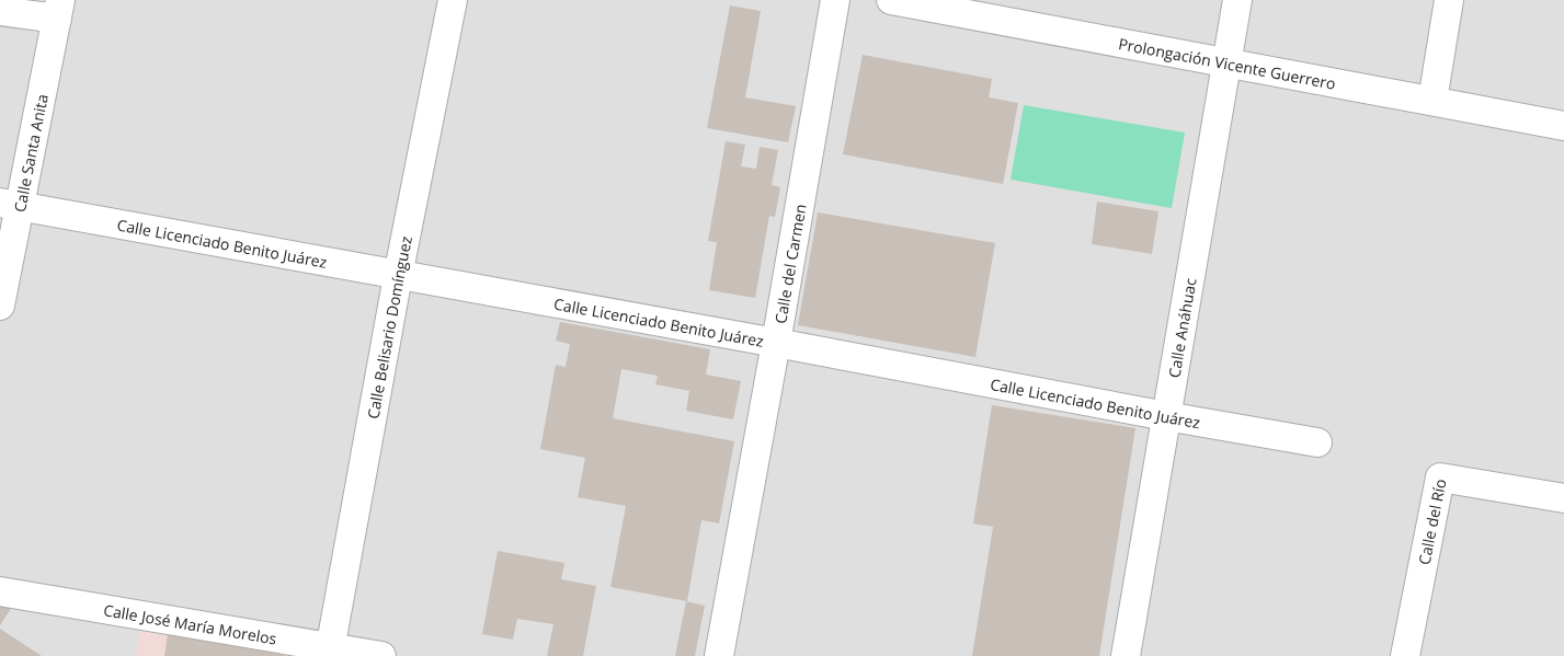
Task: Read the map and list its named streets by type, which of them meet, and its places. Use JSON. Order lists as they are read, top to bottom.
{
  "streets": {
    "street": [
      "Prolongación Vicente Guerrero",
      "Calle Santa Anita",
      "Calle Licenciado Benito Juárez",
      "Calle del Carmen",
      "Calle Belisario Domínguez",
      "Calle Anáhuac",
      "Calle del Río",
      "Calle José María Morelos"
    ]
  },
  "crossings": [
    ["Prolongación Vicente Guerrero", "Calle Anáhuac"],
    ["Calle Santa Anita", "Calle Licenciado Benito Juárez"],
    ["Calle Licenciado Benito Juárez", "Calle del Carmen"],
    ["Calle Licenciado Benito Juárez", "Calle Belisario Domínguez"],
    ["Calle Licenciado Benito Juárez", "Calle Anáhuac"],
    ["Calle Belisario Domínguez", "Calle José María Morelos"]
  ]
}
